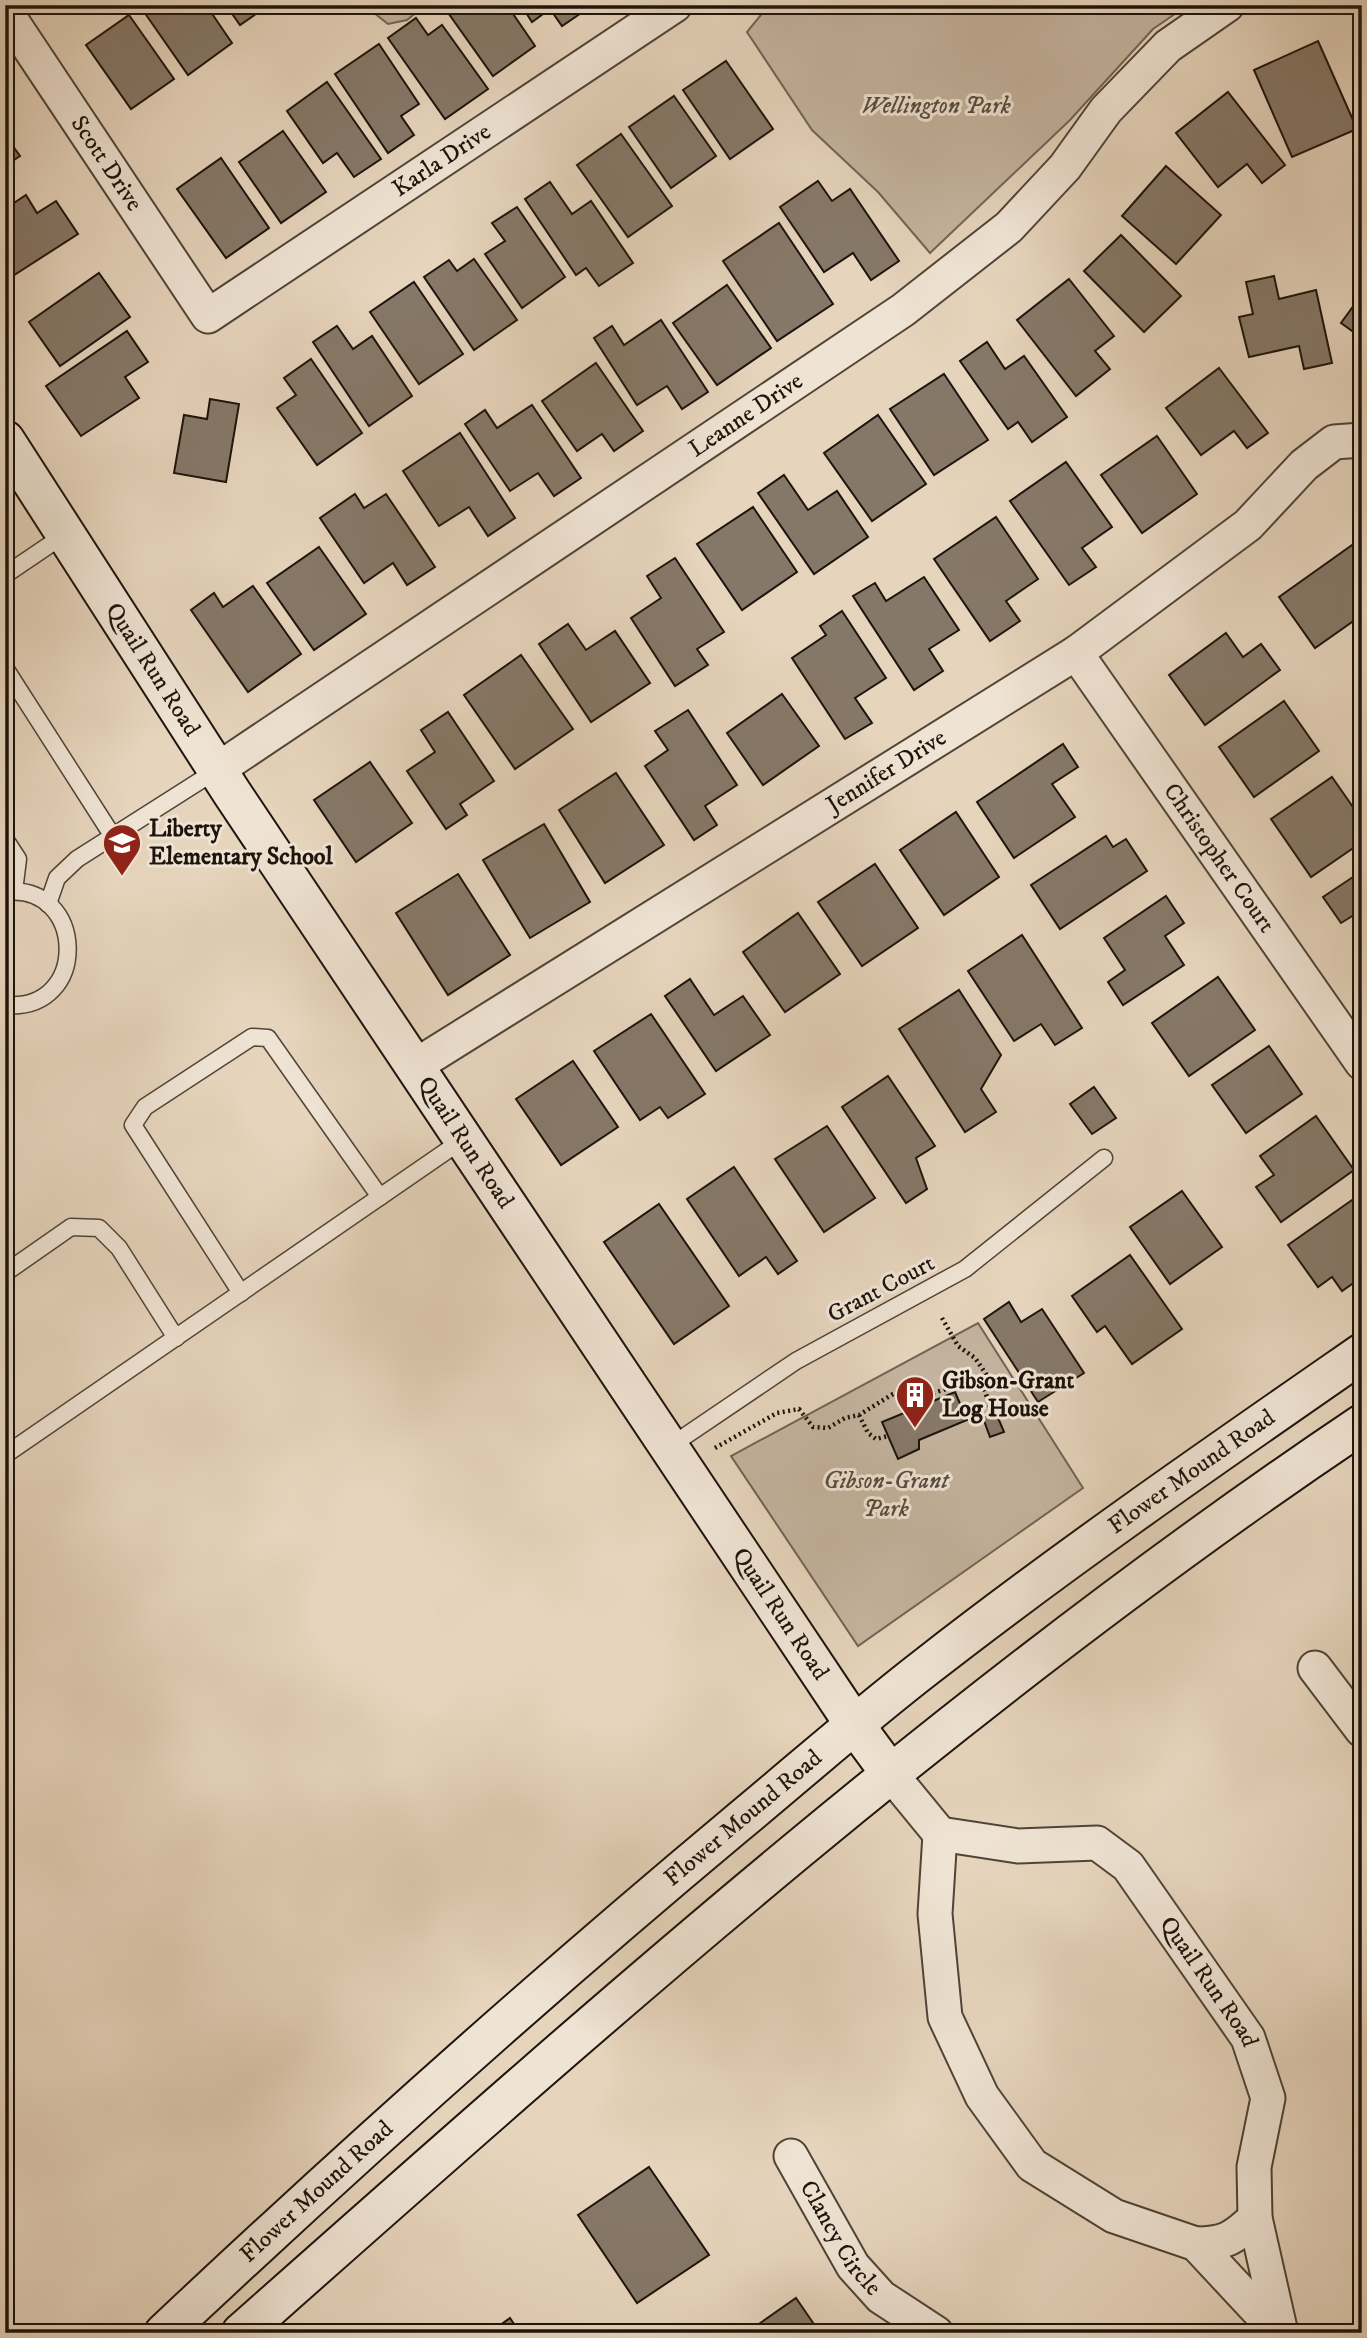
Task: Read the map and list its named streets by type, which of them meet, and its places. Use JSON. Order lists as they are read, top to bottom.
{
  "streets": {
    "main road": ["Quail Run Road", "Flower Mound Road"],
    "street": [
      "Karla Drive",
      "Scott Drive",
      "Leanne Drive",
      "Jennifer Drive",
      "Christopher Court",
      "Clancy Circle"
    ],
    "lane": ["Grant Court"]
  },
  "crossings": [
    ["Karla Drive", "Scott Drive"],
    ["Leanne Drive", "Quail Run Road"],
    ["Quail Run Road", "Jennifer Drive"],
    ["Quail Run Road", "Grant Court"],
    ["Quail Run Road", "Flower Mound Road"],
    ["Jennifer Drive", "Christopher Court"]
  ],
  "parks": ["Wellington Park", "Gibson-Grant Park"],
  "places": {
    "school or university": ["Liberty Elementary School"],
    "building": ["Gibson-Grant Log House"]
  }
}
